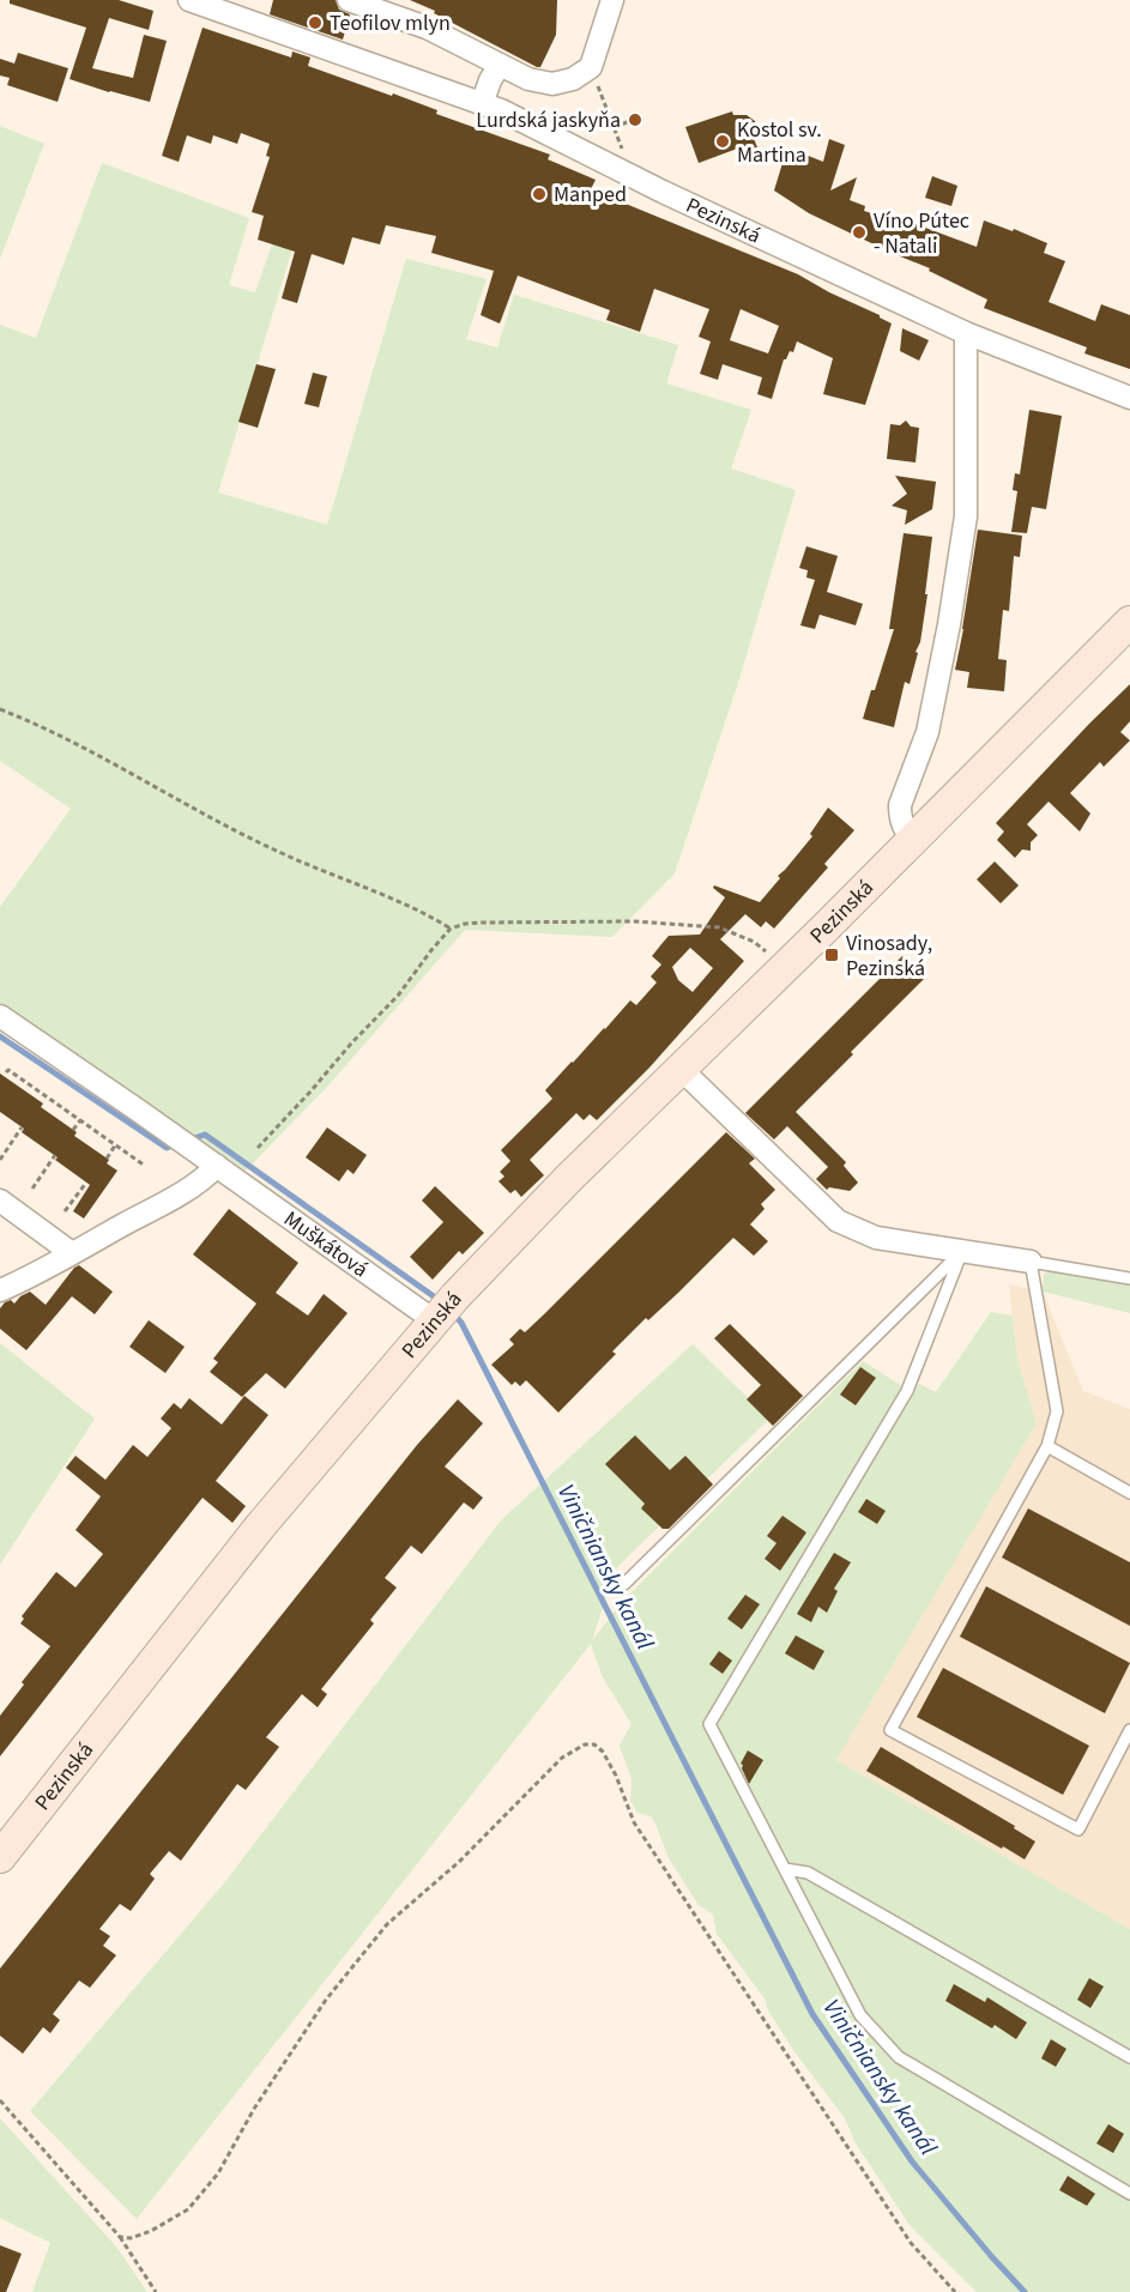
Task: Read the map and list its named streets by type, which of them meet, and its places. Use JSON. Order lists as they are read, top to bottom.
{
  "streets": {
    "main road": ["Pezinská"],
    "street": ["Muškátová"]
  },
  "crossings": [
    ["Pezinská", "Muškátová"]
  ],
  "water": ["Viničniansky kanál"],
  "places": {
    "other": [
      "Teofilov mlyn",
      "Lurdská jaskyňa",
      "Kostol sv. Martina",
      "Manped",
      "Víno Pútec - Natali"
    ],
    "transit": ["Vinosady, Pezinská"]
  }
}
